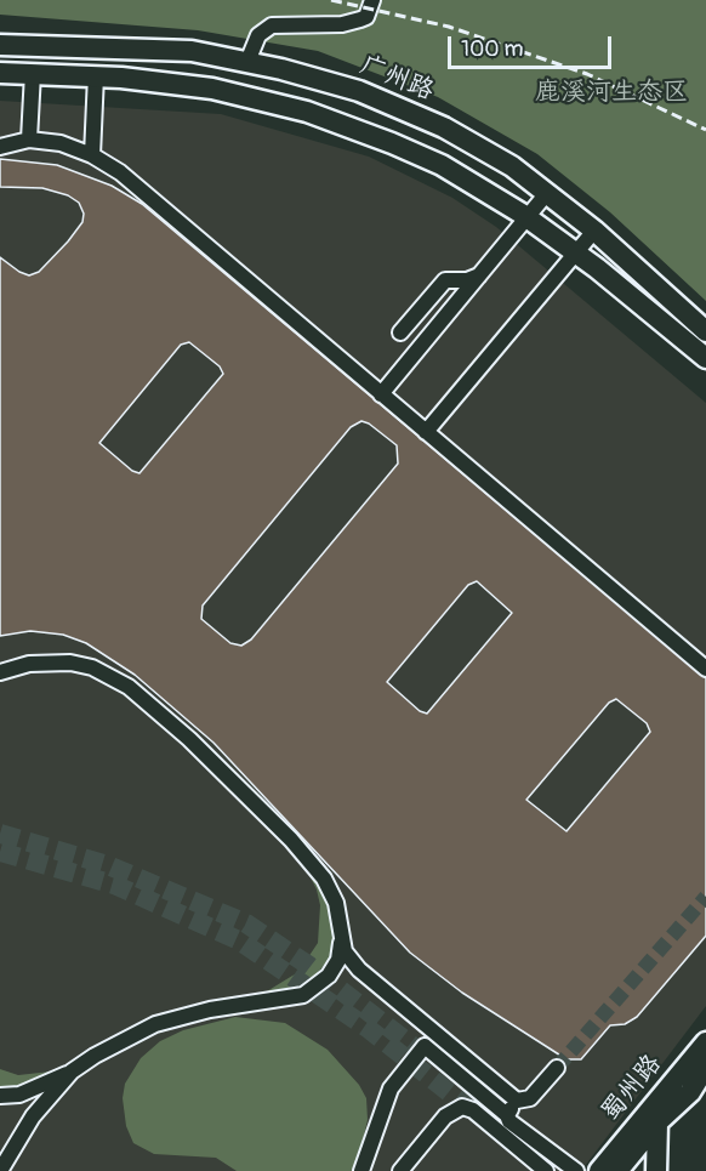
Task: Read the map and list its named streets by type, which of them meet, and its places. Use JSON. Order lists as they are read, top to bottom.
{
  "streets": {
    "main road": ["广州路", "蜀州路"]
  },
  "parks": ["鹿溪河生态区"],
  "scale_bar": "100 m"
}
